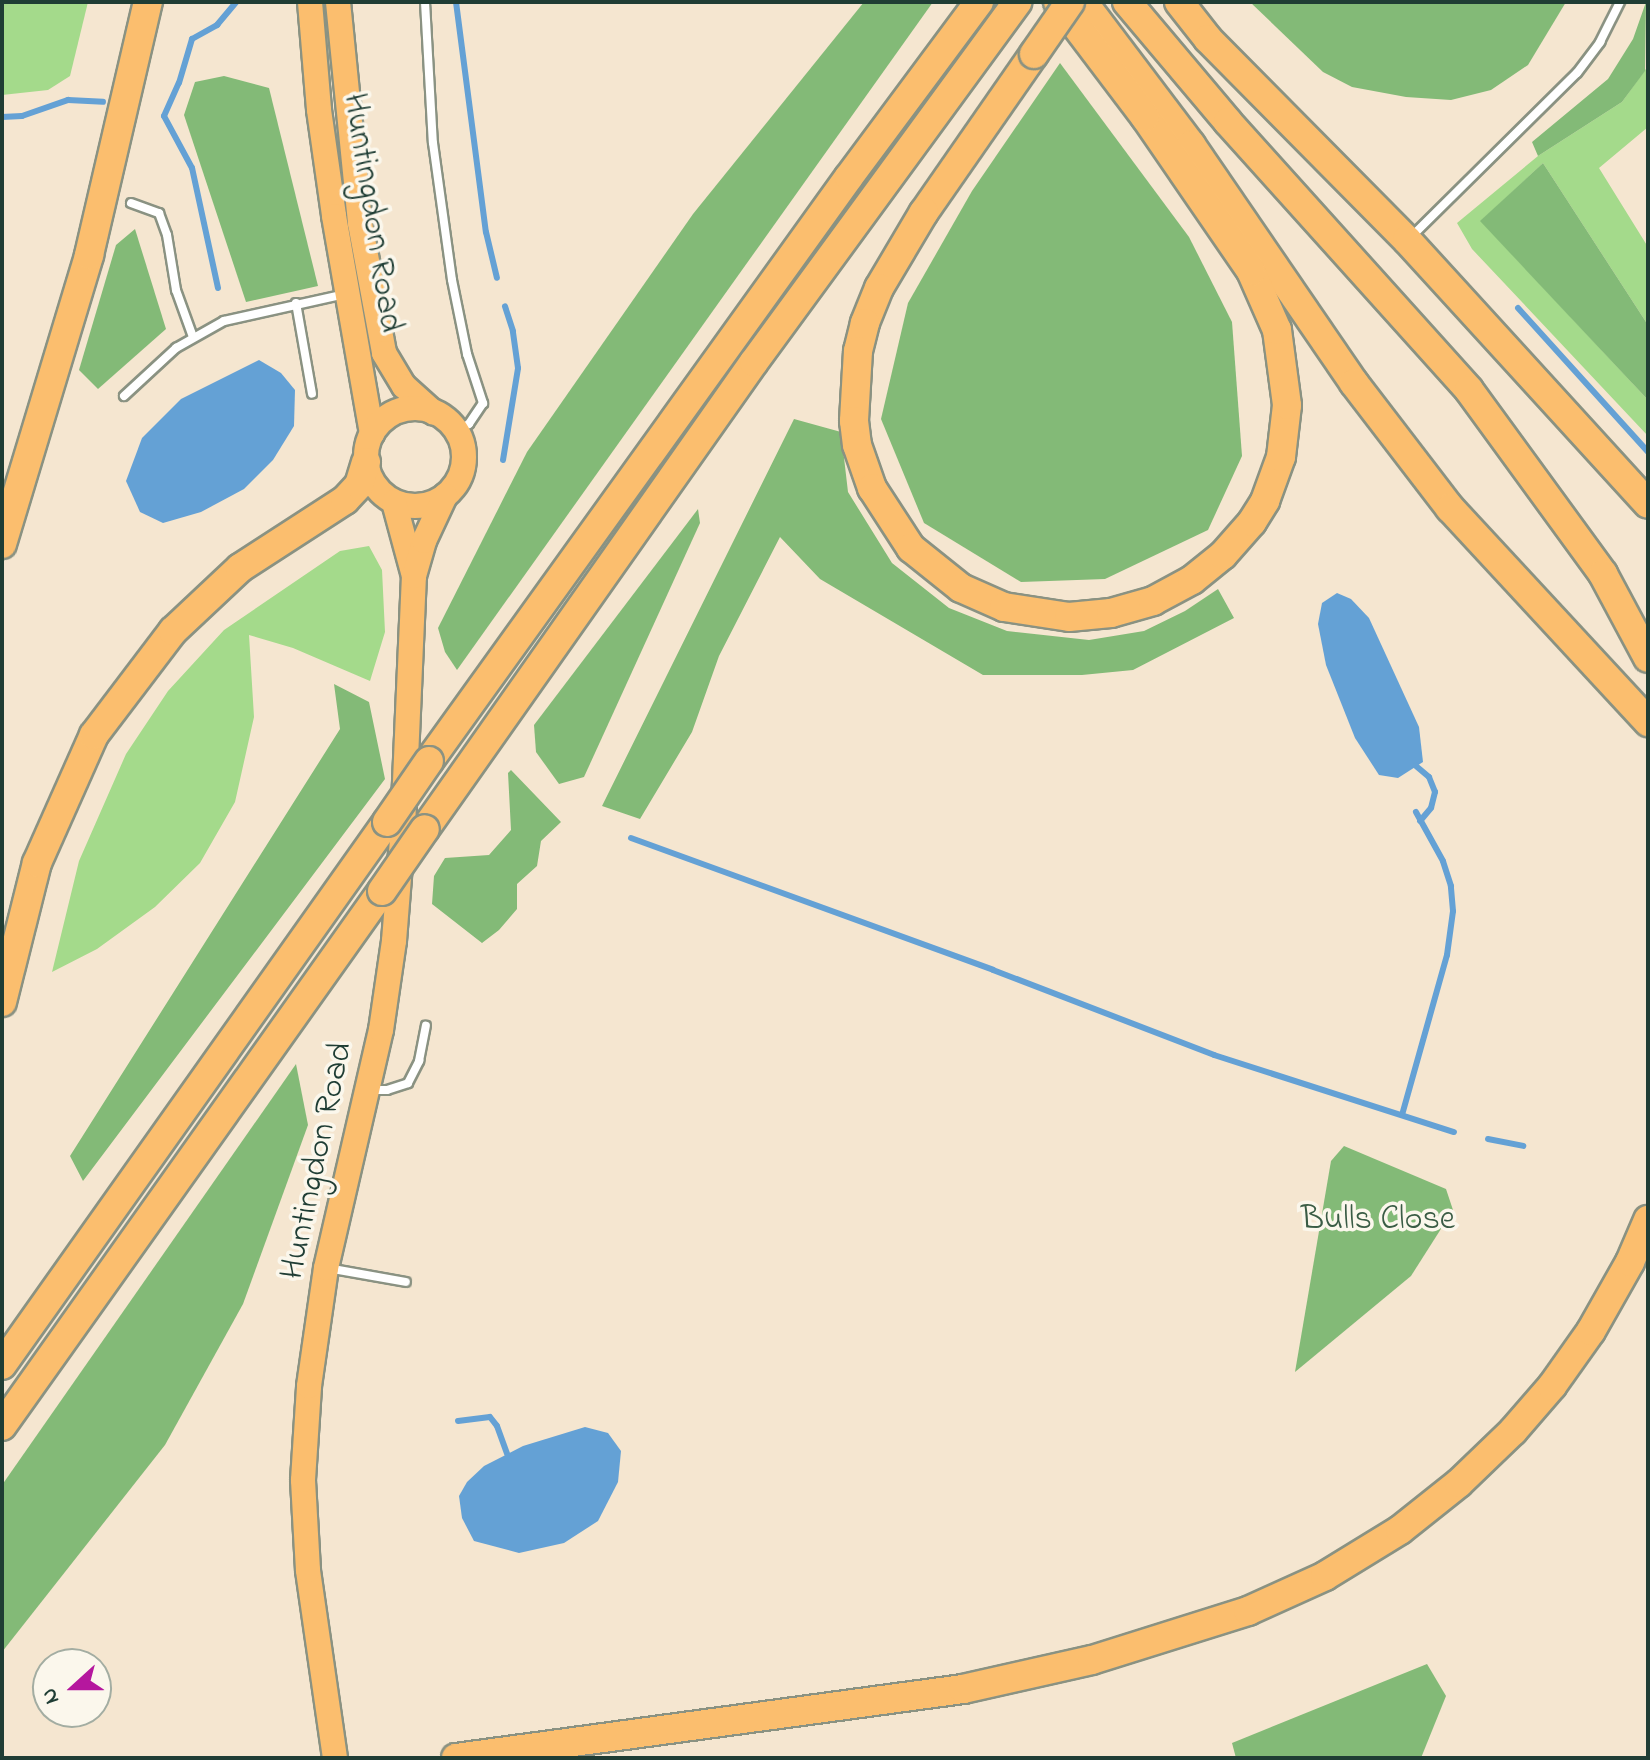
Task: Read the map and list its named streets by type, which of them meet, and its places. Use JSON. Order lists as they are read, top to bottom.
{
  "streets": {
    "main road": ["Huntingdon Road"]
  },
  "parks": ["Bulls Close"],
  "north": "left"
}
